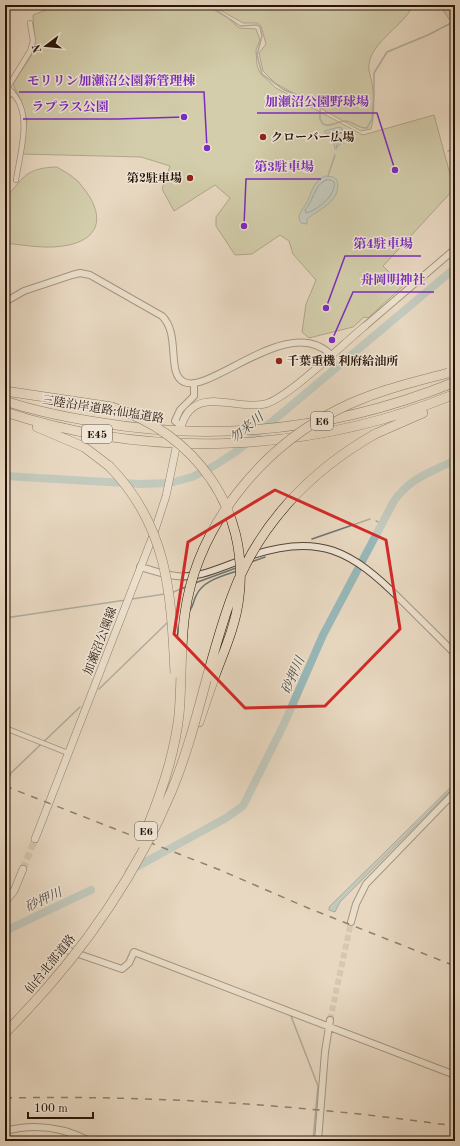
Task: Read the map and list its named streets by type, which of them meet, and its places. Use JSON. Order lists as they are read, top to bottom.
{
  "streets": {
    "highway": [
      "三陸沿岸道路;仙塩道路",
      "E6",
      "E45",
      "仙台北部道路"
    ],
    "main road": ["加瀬沼公園線"]
  },
  "water": ["勿来川", "砂押川"],
  "places": [
    "ラプラス公園",
    "クローバー広場",
    "モリリン加瀬沼公園新管理棟",
    "加瀬沼公園野球場",
    "第2駐車場",
    "第3駐車場",
    "第4駐車場",
    "舟岡明神社",
    "千葉重機 利府給油所"
  ],
  "scale_bar": "100 m",
  "north": "left"
}
